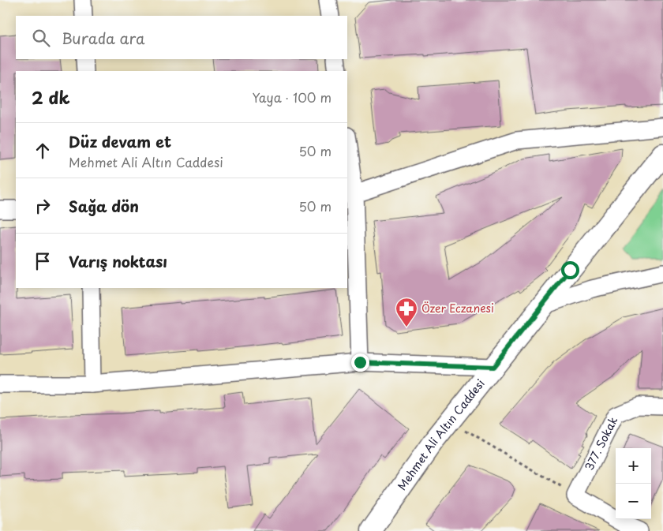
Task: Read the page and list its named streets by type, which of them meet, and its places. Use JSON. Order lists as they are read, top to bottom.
{
  "streets": {
    "street": ["Mehmet Ali Altın Caddesi", "377. Sokak"]
  },
  "places": {
    "pharmacy": ["Özer Eczanesi"]
  },
  "page": {
    "search": "Burada ara",
    "heading": ["2 dk", "Yaya · 100 m"],
    "list": [
      ["Düz devam et", "Mehmet Ali Altın Caddesi", "50 m"],
      ["Sağa dön", "50 m"],
      "Varış noktası"
    ],
    "map_buttons": ["+", "−"]
  }
}
